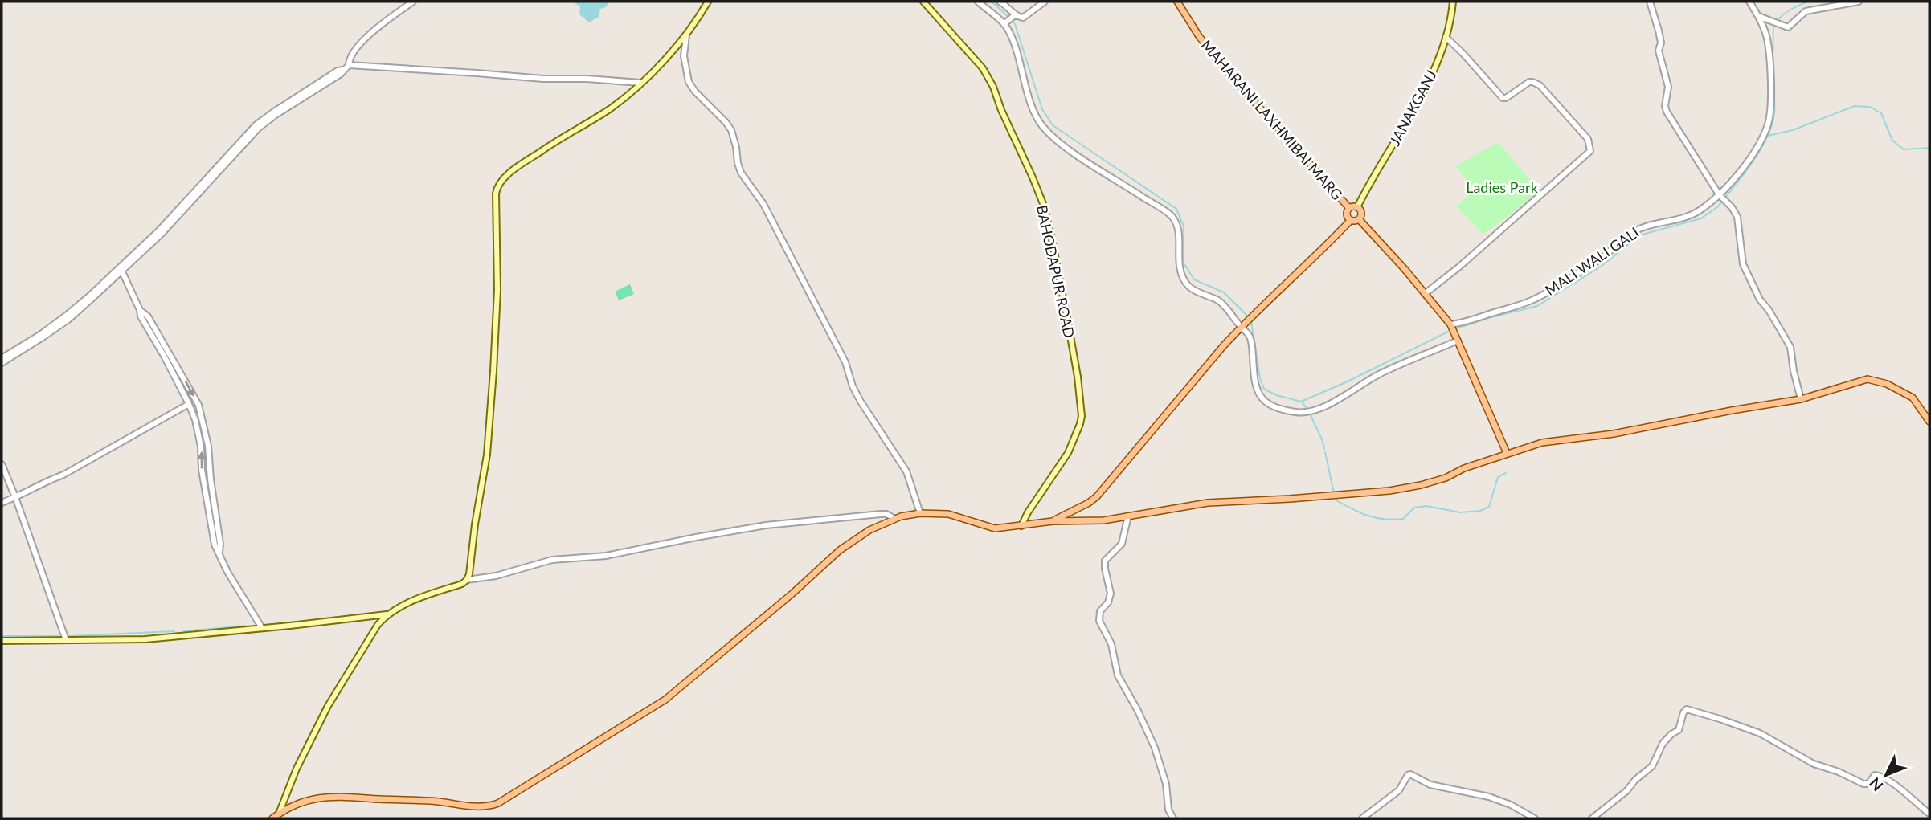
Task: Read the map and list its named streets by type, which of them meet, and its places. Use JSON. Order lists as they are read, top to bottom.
{
  "streets": {
    "main road": ["JANAKGANJ", "MAHARANI LAXHMIBAI MARG", "BAHODAPUR ROAD"],
    "street": ["MALI WALI GALI"]
  },
  "crossings": [
    ["JANAKGANJ", "MAHARANI LAXHMIBAI MARG"]
  ],
  "parks": ["Ladies Park"],
  "north": "bottom left"
}
